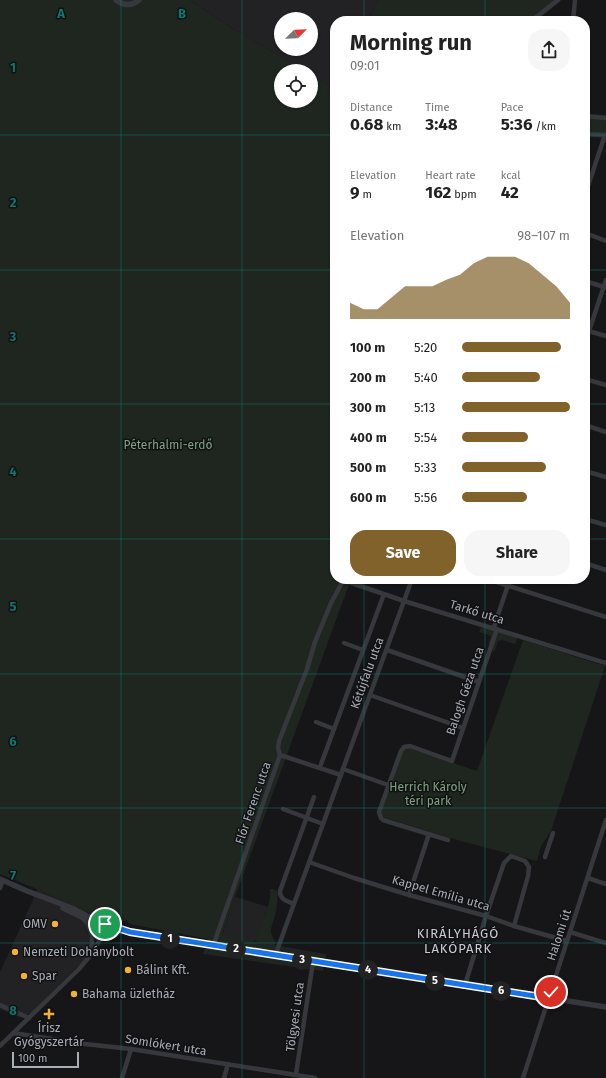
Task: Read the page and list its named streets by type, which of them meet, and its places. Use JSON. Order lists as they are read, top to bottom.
{
  "streets": {
    "street": [
      "Tarkő utca",
      "Kétújfalu utca",
      "Balogh Géza utca",
      "Flór Ferenc utca",
      "Kappel Emília utca",
      "Halomi út",
      "Tölgyesi utca",
      "Somlókert utca"
    ]
  },
  "crossings": [
    ["Tarkő utca", "Kétújfalu utca"],
    ["Tarkő utca", "Balogh Géza utca"],
    ["Kétújfalu utca", "Kappel Emília utca"],
    ["Kappel Emília utca", "Halomi út"],
    ["Tölgyesi utca", "Somlókert utca"]
  ],
  "districts": ["KIRÁLYHÁGÓ LAKÓPARK"],
  "parks": ["Péterhalmi-erdő", "Herrich Károly téri park"],
  "places": {
    "other": [
      "OMV",
      "Nemzeti Dohánybolt",
      "Bálint Kft.",
      "Spar",
      "Bahama üzletház"
    ],
    "health": ["Írisz Gyógyszertár"]
  },
  "scale_bar": "100 m",
  "north": "top right",
  "page": {
    "heading": ["Morning run", "09:01"],
    "stats": [
      ["Distance", "0.68 km"],
      ["Time", "3:48"],
      ["Pace", "5:36 /km"],
      ["Elevation", "9 m"],
      ["Heart rate", "162 bpm"],
      ["kcal", "42"]
    ],
    "chart": ["Elevation", "98–107 m"],
    "list": [
      {
        "name": "100 m",
        "note": "5:20"
      },
      {
        "name": "200 m",
        "note": "5:40"
      },
      {
        "name": "300 m",
        "note": "5:13"
      },
      {
        "name": "400 m",
        "note": "5:54"
      },
      {
        "name": "500 m",
        "note": "5:33"
      },
      {
        "name": "600 m",
        "note": "5:56"
      }
    ],
    "buttons": ["Save", "Share"],
    "pins": [
      "1",
      "2",
      "3",
      "4",
      "5",
      "6"
    ],
    "scale": "100 m"
  },
  "grid": {
    "columns": ["A", "B"],
    "rows": [
      "1",
      "2",
      "3",
      "4",
      "5",
      "6",
      "7",
      "8"
    ]
  }
}
